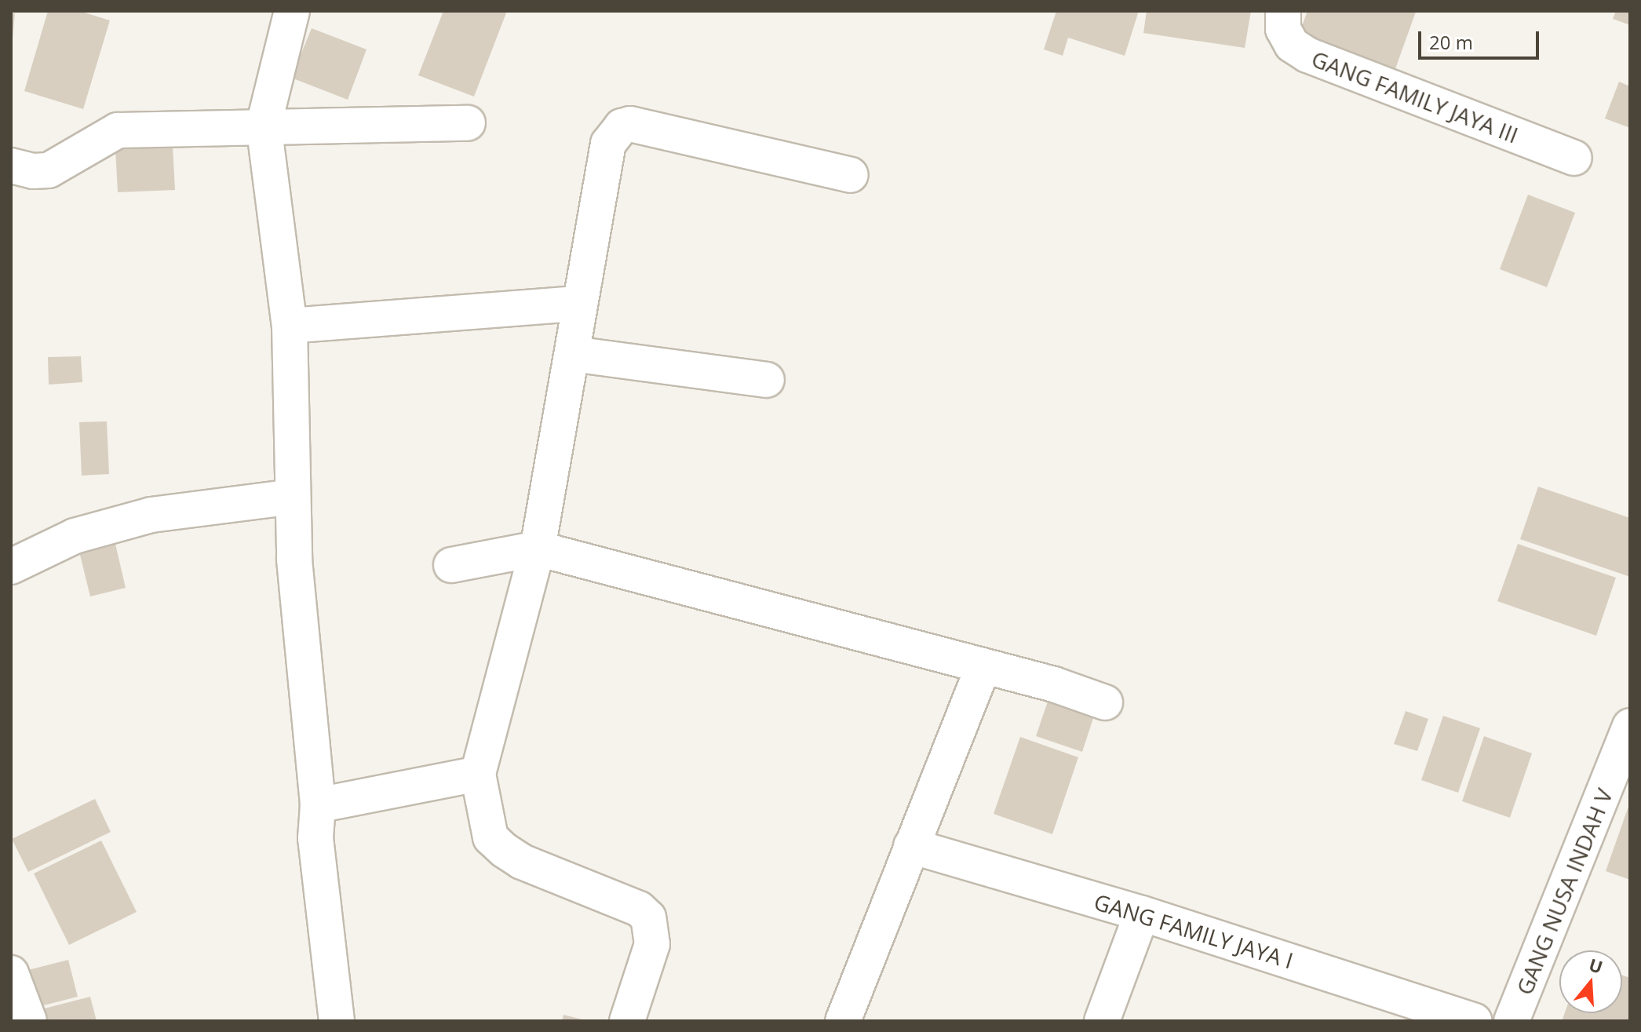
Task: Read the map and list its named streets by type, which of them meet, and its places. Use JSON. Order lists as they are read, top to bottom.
{
  "streets": {
    "street": ["GANG FAMILY JAYA III", "GANG NUSA INDAH V", "GANG FAMILY JAYA I"]
  },
  "scale_bar": "20 m",
  "north": "top"
}
